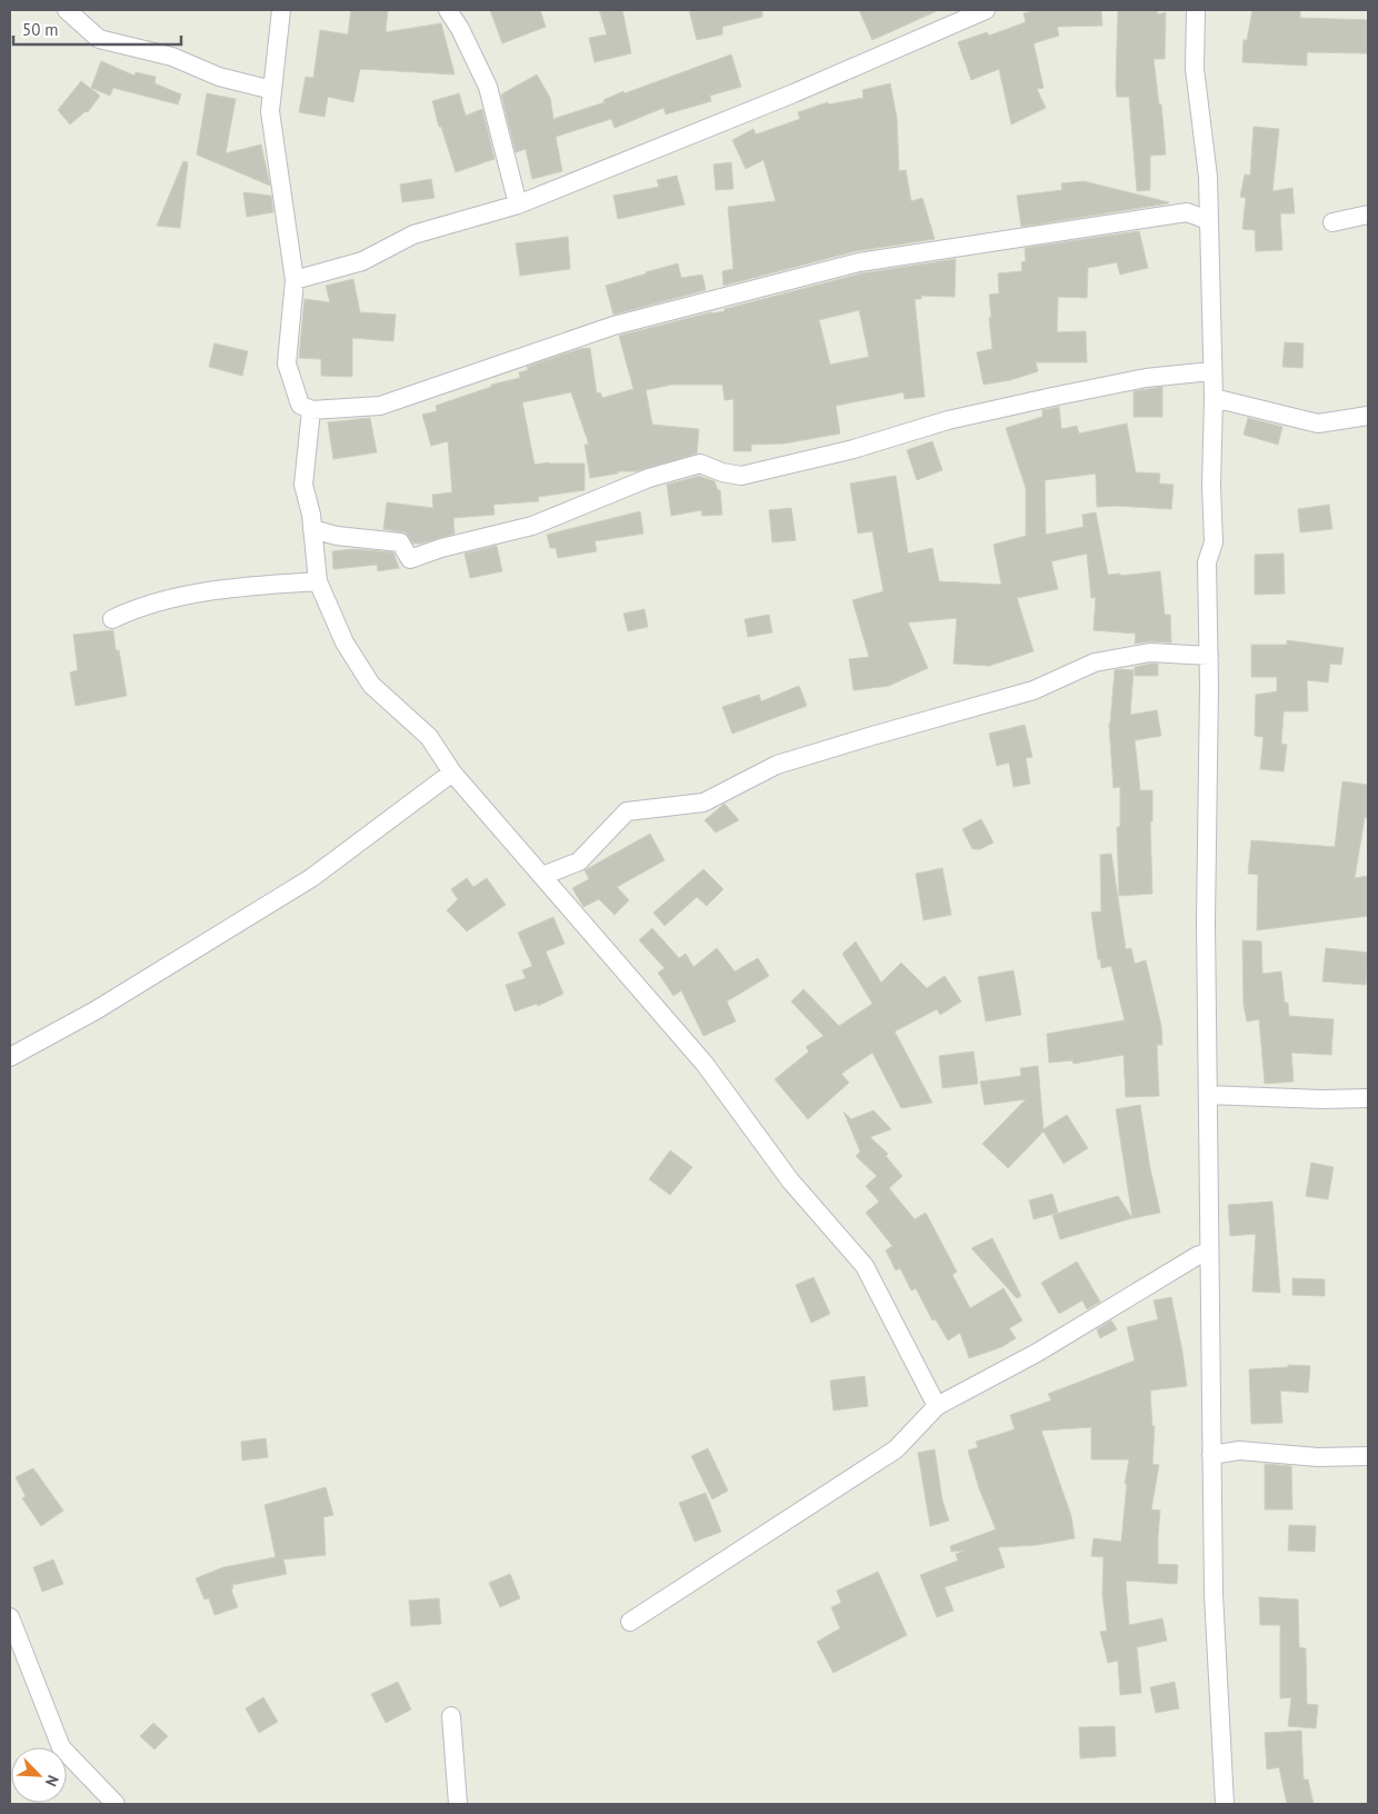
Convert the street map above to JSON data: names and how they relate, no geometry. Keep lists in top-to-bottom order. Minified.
{"scale_bar":"50 m","north":"bottom right"}
